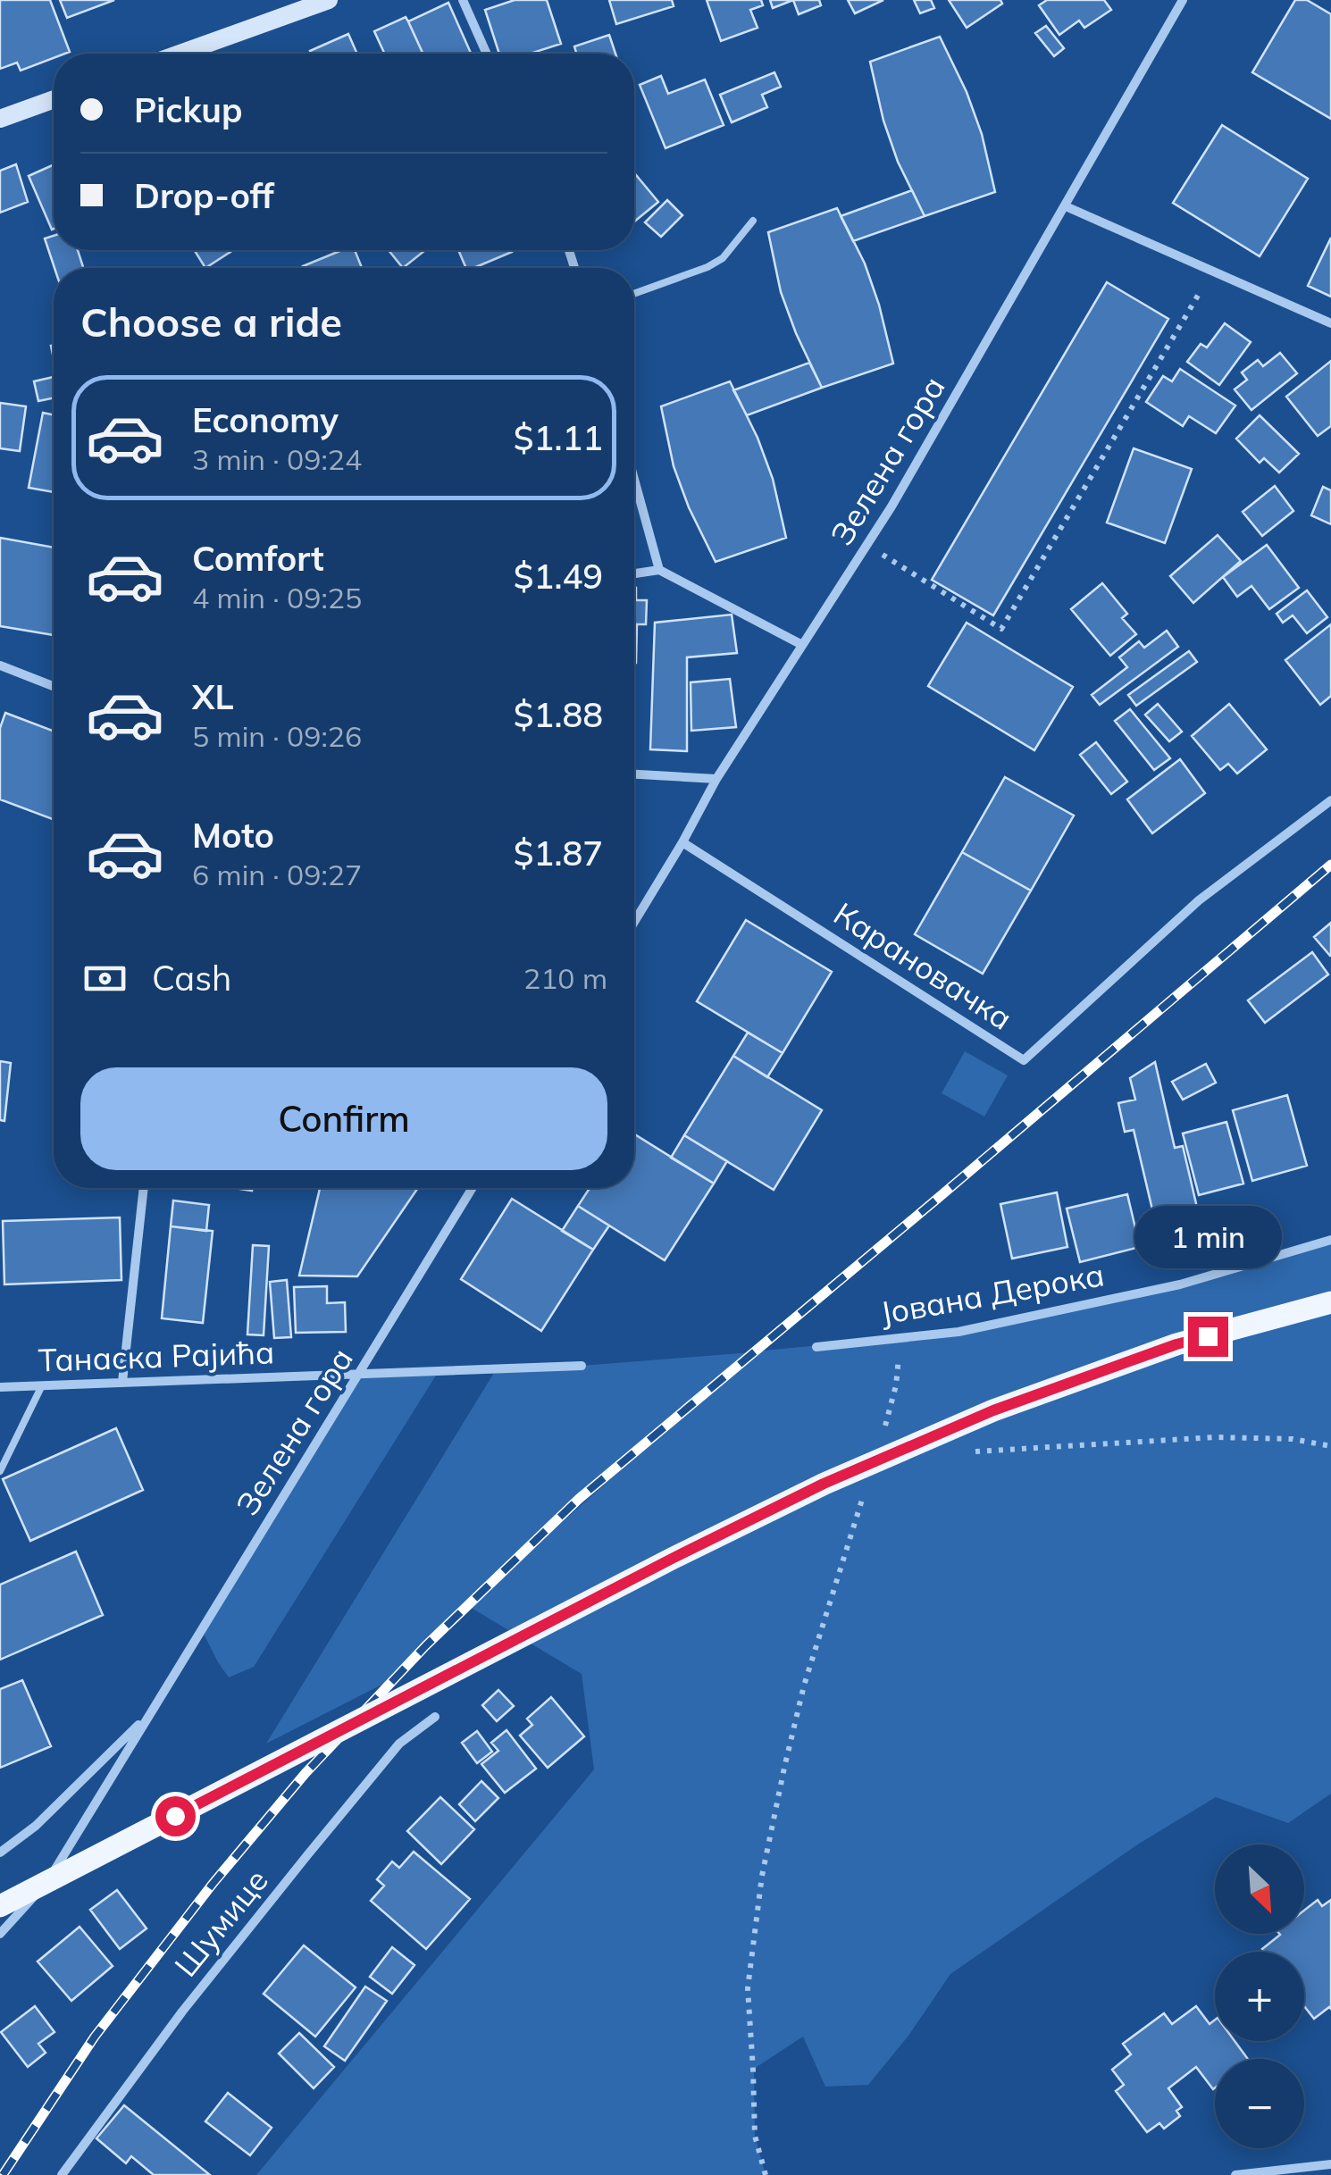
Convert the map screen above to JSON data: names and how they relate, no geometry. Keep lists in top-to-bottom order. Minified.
{"streets":{"street":["Зелена гора","Карановачка","Јована Дерока","Танаска Рајића","Шумице"]},"crossings":[["Зелена гора","Карановачка"],["Зелена гора","Танаска Рајића"]],"north":"bottom right","page":{"banner":["Pickup","Drop-off"],"heading":"Choose a ride","list":[{"name":"Economy","note":"3 min · 09:24","value":"$1.11"},{"name":"Comfort","note":"4 min · 09:25","value":"$1.49"},{"name":"XL","note":"5 min · 09:26","value":"$1.88"},{"name":"Moto","note":"6 min · 09:27","value":"$1.87"}],"pay":["Cash","210 m"],"buttons":"Confirm","bubble":"1 min","map_buttons":["+","−"]}}
